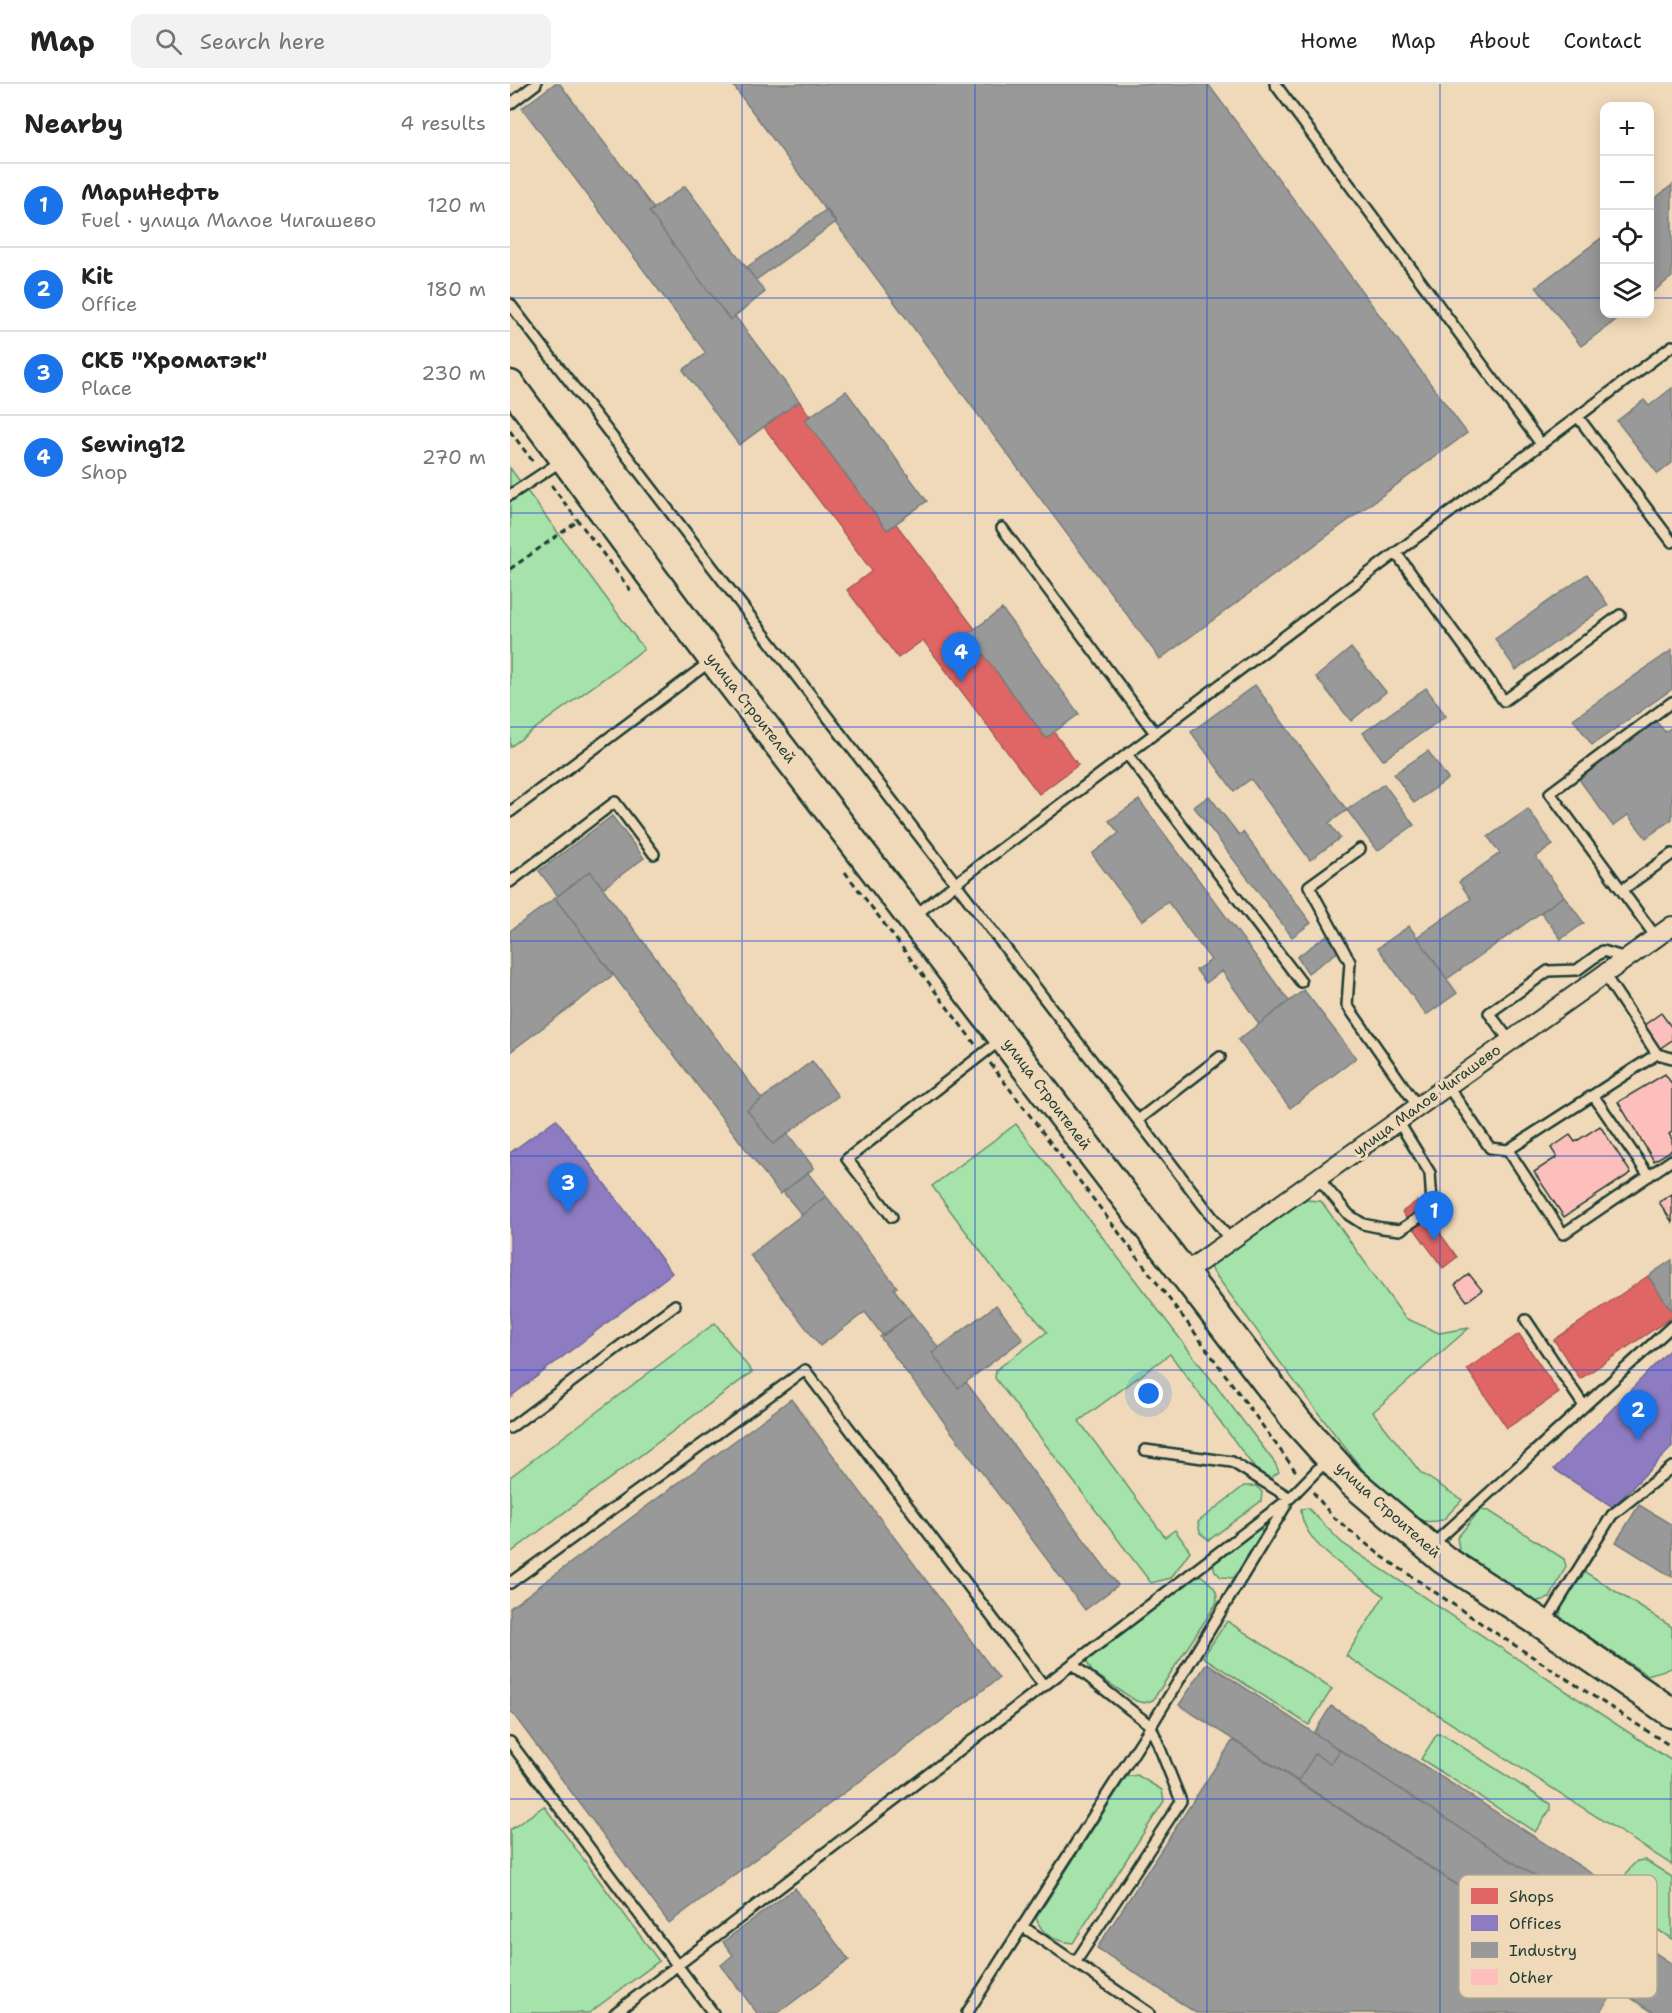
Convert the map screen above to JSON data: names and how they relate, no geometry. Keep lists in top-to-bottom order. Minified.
{"streets":{"main road":["улица Строителей"],"street":["улица Малое Чигашево"]},"crossings":[["улица Строителей","улица Малое Чигашево"]],"legend":["Shops","Offices","Industry","Other"],"page":{"header":"Map","search":"Search here","nav":["Home","Map","About","Contact"],"heading":["Nearby","4 results"],"map_buttons":["+","−"],"list":[{"mark":"1","name":"МариНефть","note":"Fuel · улица Малое Чигашево","value":"120 m"},{"mark":"2","name":"Kit","note":"Office","value":"180 m"},{"mark":"3","name":"СКБ \"Хроматэк\"","note":"Place","value":"230 m"},{"mark":"4","name":"Sewing12","note":"Shop","value":"270 m"}],"pins":["4","3","1","2"]}}
